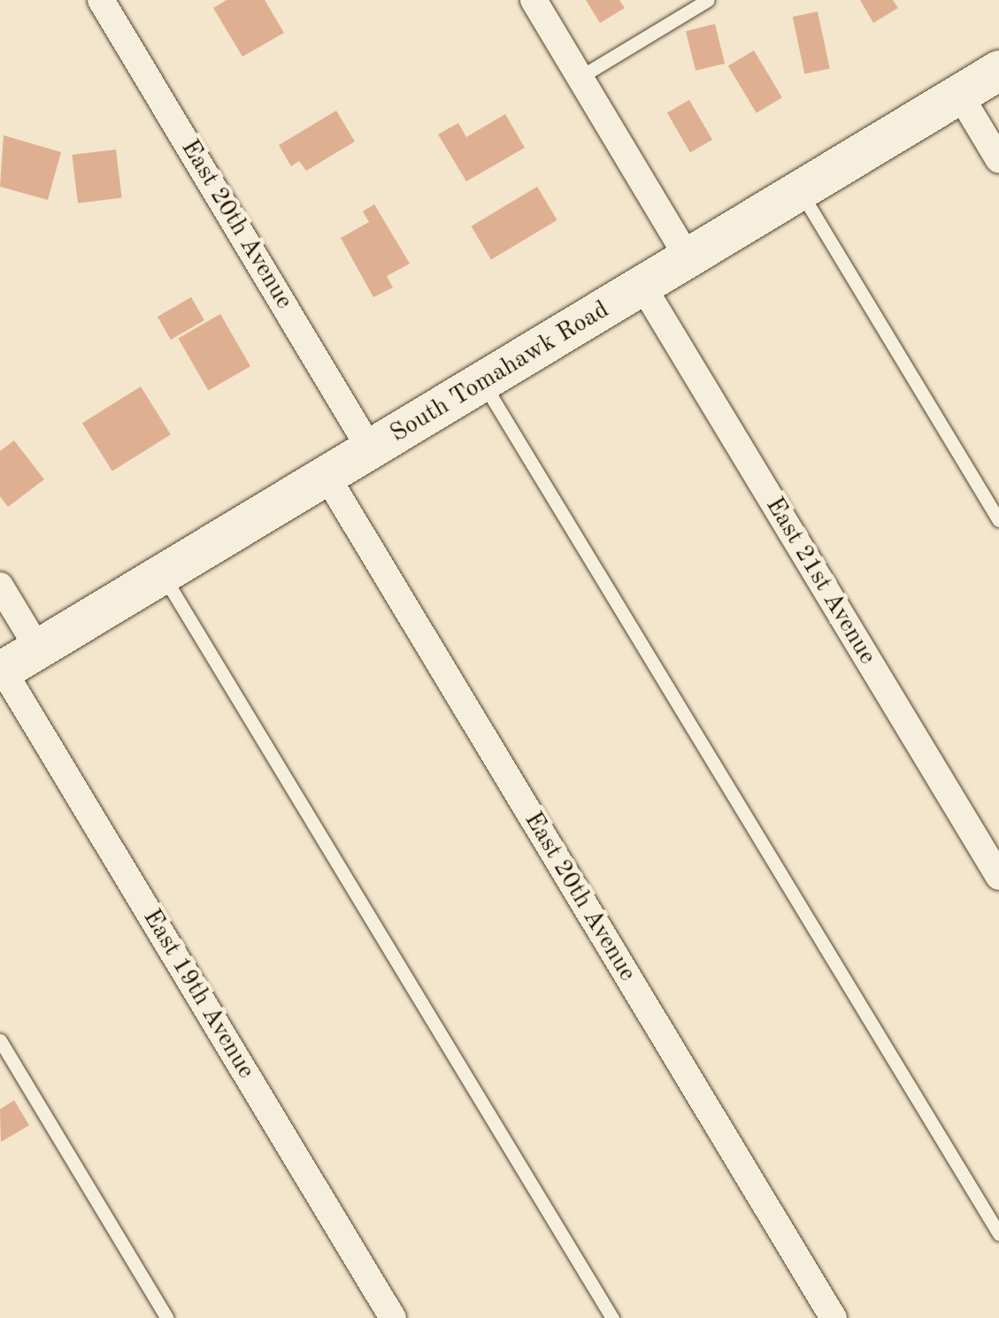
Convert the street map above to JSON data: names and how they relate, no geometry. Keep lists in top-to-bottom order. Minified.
{"streets":{"main road":["South Tomahawk Road"],"street":["East 20th Avenue","East 21st Avenue","East 19th Avenue"]},"crossings":[["East 20th Avenue","South Tomahawk Road"],["South Tomahawk Road","East 21st Avenue"],["South Tomahawk Road","East 19th Avenue"]]}
